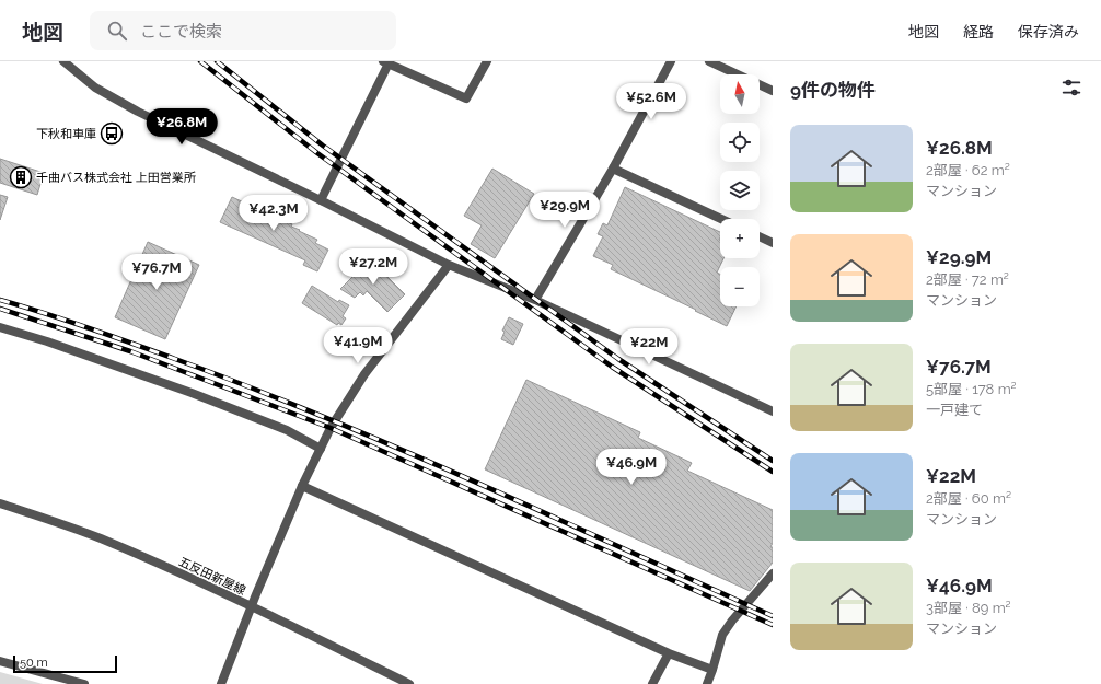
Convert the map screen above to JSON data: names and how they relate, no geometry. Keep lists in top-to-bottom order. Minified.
{"streets":{"street":["五反田新屋線"]},"places":{"bus stop":["下秋和車庫"],"building":["千曲バス株式会社 上田営業所"]},"scale_bar":"50 m","north":"top","page":{"header":"地図","search":"ここで検索","nav":["地図","経路","保存済み"],"heading":"9件の物件","map_buttons":["+","−"],"price":["¥52.6M","¥26.8M","¥29.9M","¥42.3M","¥27.2M","¥76.7M","¥41.9M","¥22M","¥46.9M"],"list":[{"name":"¥26.8M","note":"2部屋 · 62 m² · マンション"},{"name":"¥29.9M","note":"2部屋 · 72 m² · マンション"},{"name":"¥76.7M","note":"5部屋 · 178 m² · 一戸建て"},{"name":"¥22M","note":"2部屋 · 60 m² · マンション"},{"name":"¥46.9M","note":"3部屋 · 89 m² · マンション"}],"scale":"50 m"}}
